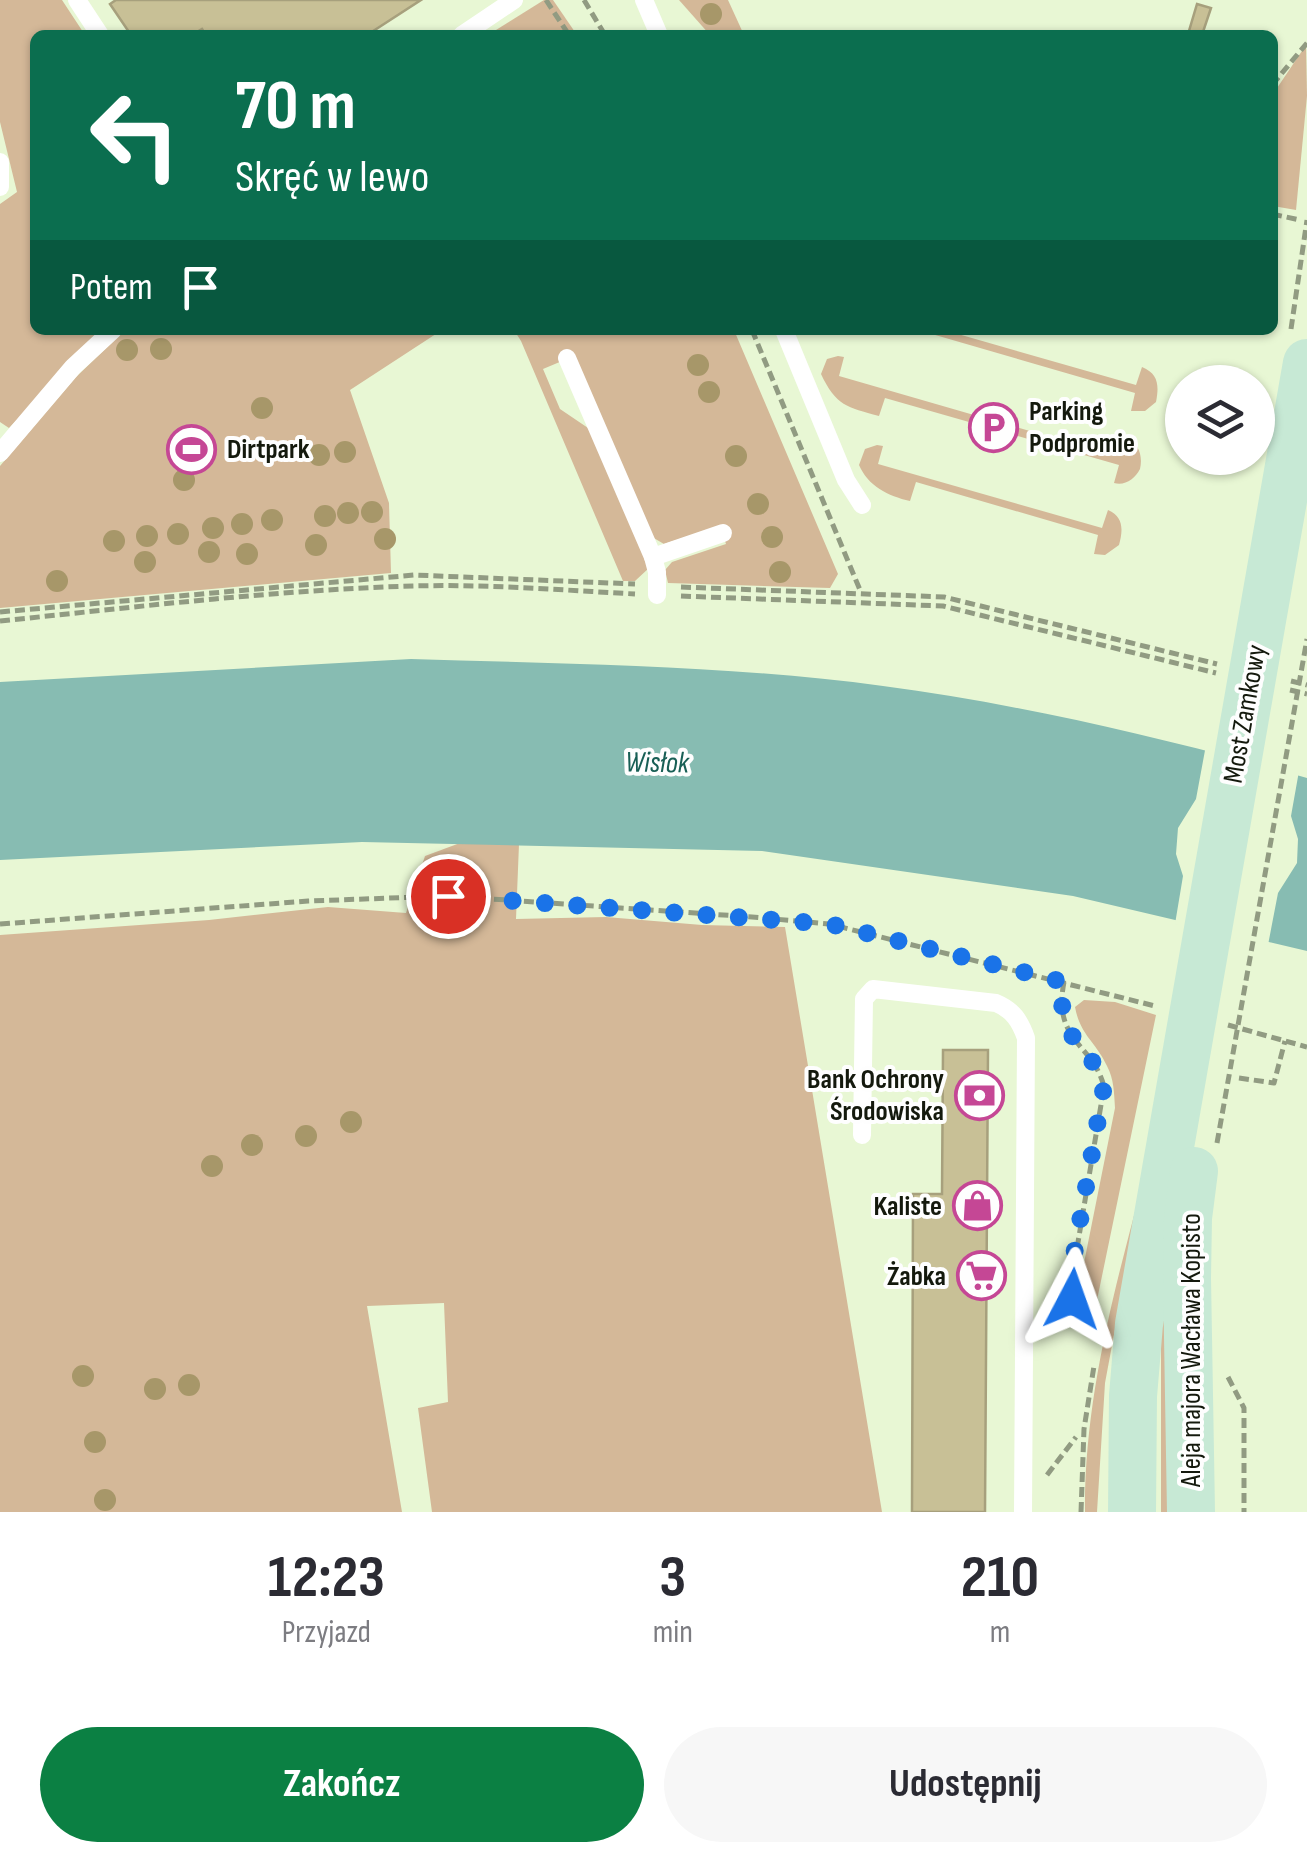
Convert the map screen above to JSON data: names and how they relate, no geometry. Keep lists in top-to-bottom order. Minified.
{"streets":{"main road":["Most Zamkowy","Aleja majora Wacława Kopisto"]},"crossings":[["Most Zamkowy","Aleja majora Wacława Kopisto"]],"water":["Wisłok"],"places":{"parking":["Parking Podpromie"],"sports":["Dirtpark"],"bank":["Bank Ochrony Środowiska"],"shop":["Kaliste"],"supermarket":["Żabka"]},"page":{"turn":["70 m","Skręć w lewo"],"then":"Potem","eta":["12:23","Przyjazd","3","min","210","m"],"buttons":["Zakończ","Udostępnij"]}}
